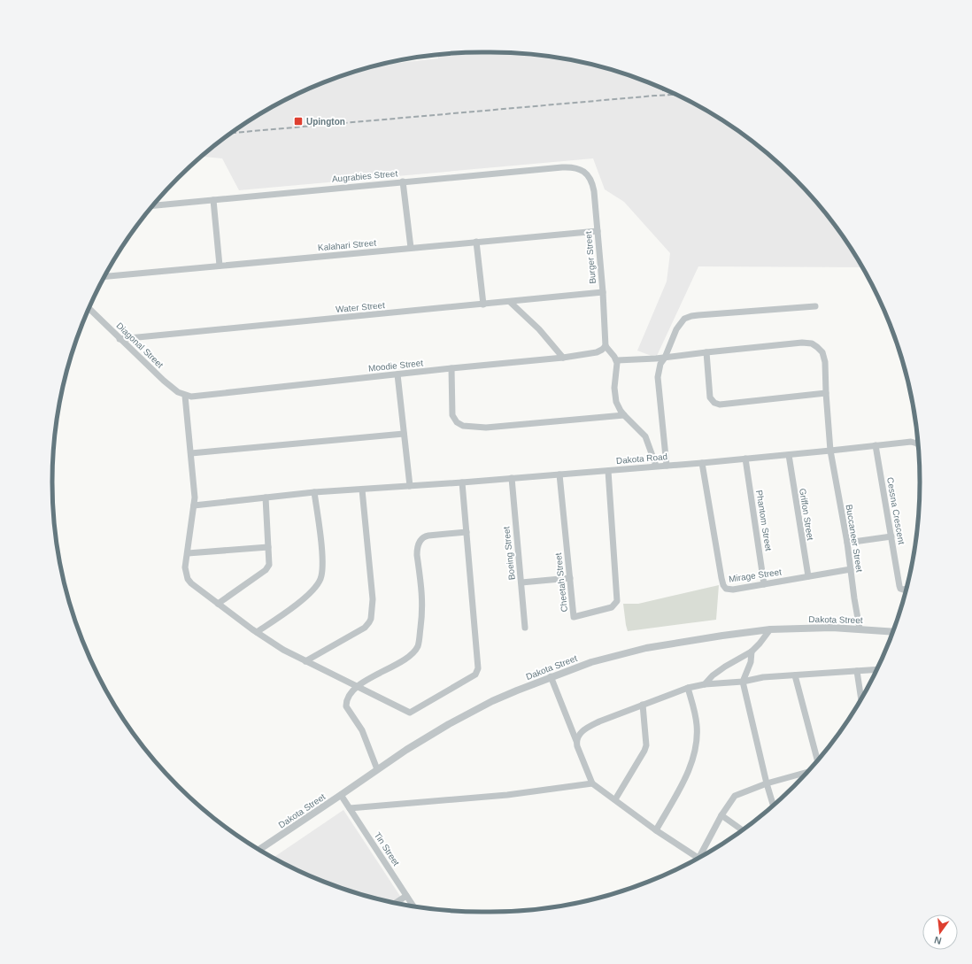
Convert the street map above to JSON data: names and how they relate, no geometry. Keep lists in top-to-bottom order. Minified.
{"streets":{"street":["Augrabies Street","Kalahari Street","Burger Street","Water Street","Diagonal Street","Moodie Street","Dakota Road","Cessna Crescent","Griffon Street","Phantom Street","Buccaneer Street","Boeing Street","Mirage Street","Cheetah Street","Dakota Street","Tin Street"]},"crossings":[["Augrabies Street","Burger Street"],["Kalahari Street","Burger Street"],["Burger Street","Water Street"],["Burger Street","Moodie Street"],["Water Street","Diagonal Street"],["Diagonal Street","Moodie Street"],["Dakota Road","Cessna Crescent"],["Dakota Road","Griffon Street"],["Dakota Road","Phantom Street"],["Dakota Road","Buccaneer Street"],["Dakota Road","Boeing Street"],["Dakota Road","Mirage Street"],["Dakota Road","Cheetah Street"],["Griffon Street","Mirage Street"],["Phantom Street","Mirage Street"],["Buccaneer Street","Mirage Street"],["Buccaneer Street","Dakota Street"],["Dakota Street","Tin Street"]],"places":{"transit":["Upington"]},"north":"bottom"}
